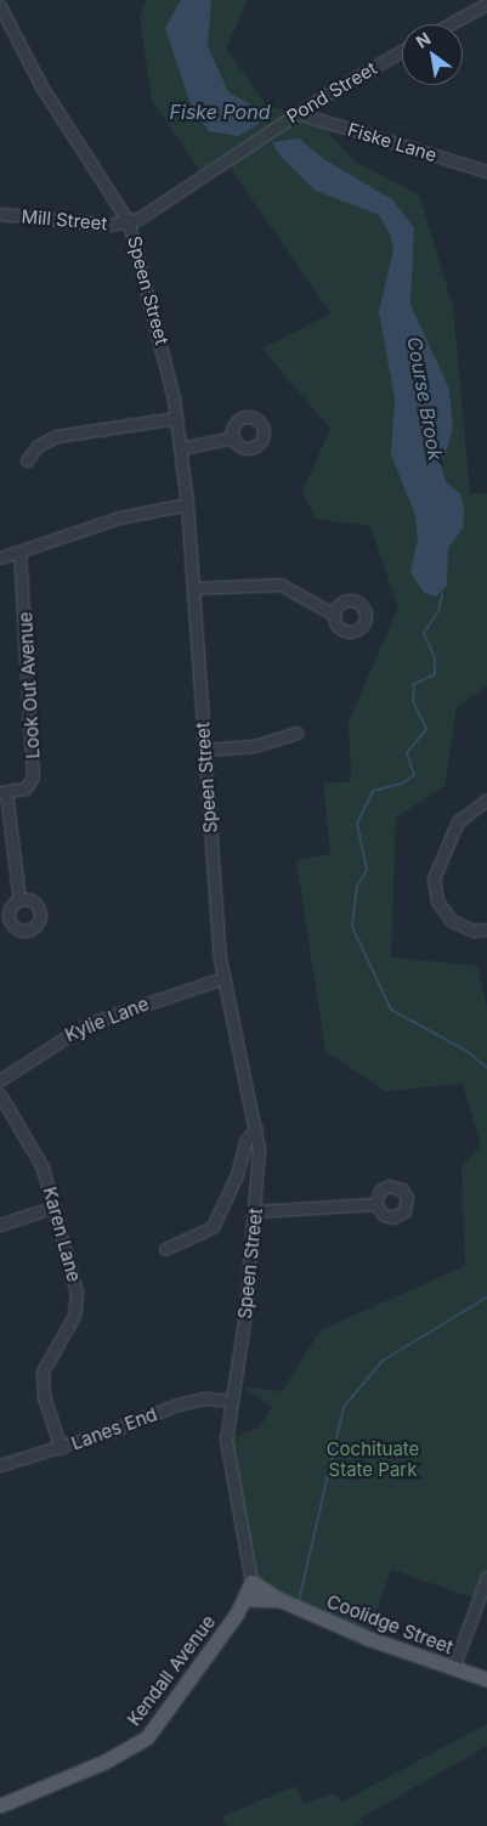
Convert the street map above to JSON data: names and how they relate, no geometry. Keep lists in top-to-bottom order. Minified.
{"streets":{"main road":["Coolidge Street","Kendall Avenue"],"street":["Pond Street","Fiske Lane","Mill Street","Speen Street","Look Out Avenue","Kylie Lane","Karen Lane","Lanes End"]},"crossings":[["Pond Street","Fiske Lane"],["Pond Street","Mill Street"],["Pond Street","Speen Street"],["Mill Street","Speen Street"],["Speen Street","Kylie Lane"],["Speen Street","Lanes End"],["Speen Street","Coolidge Street"],["Speen Street","Kendall Avenue"],["Karen Lane","Lanes End"],["Coolidge Street","Kendall Avenue"]],"water":["Fiske Pond","Course Brook"],"parks":["Cochituate State Park"],"north":"top left"}
